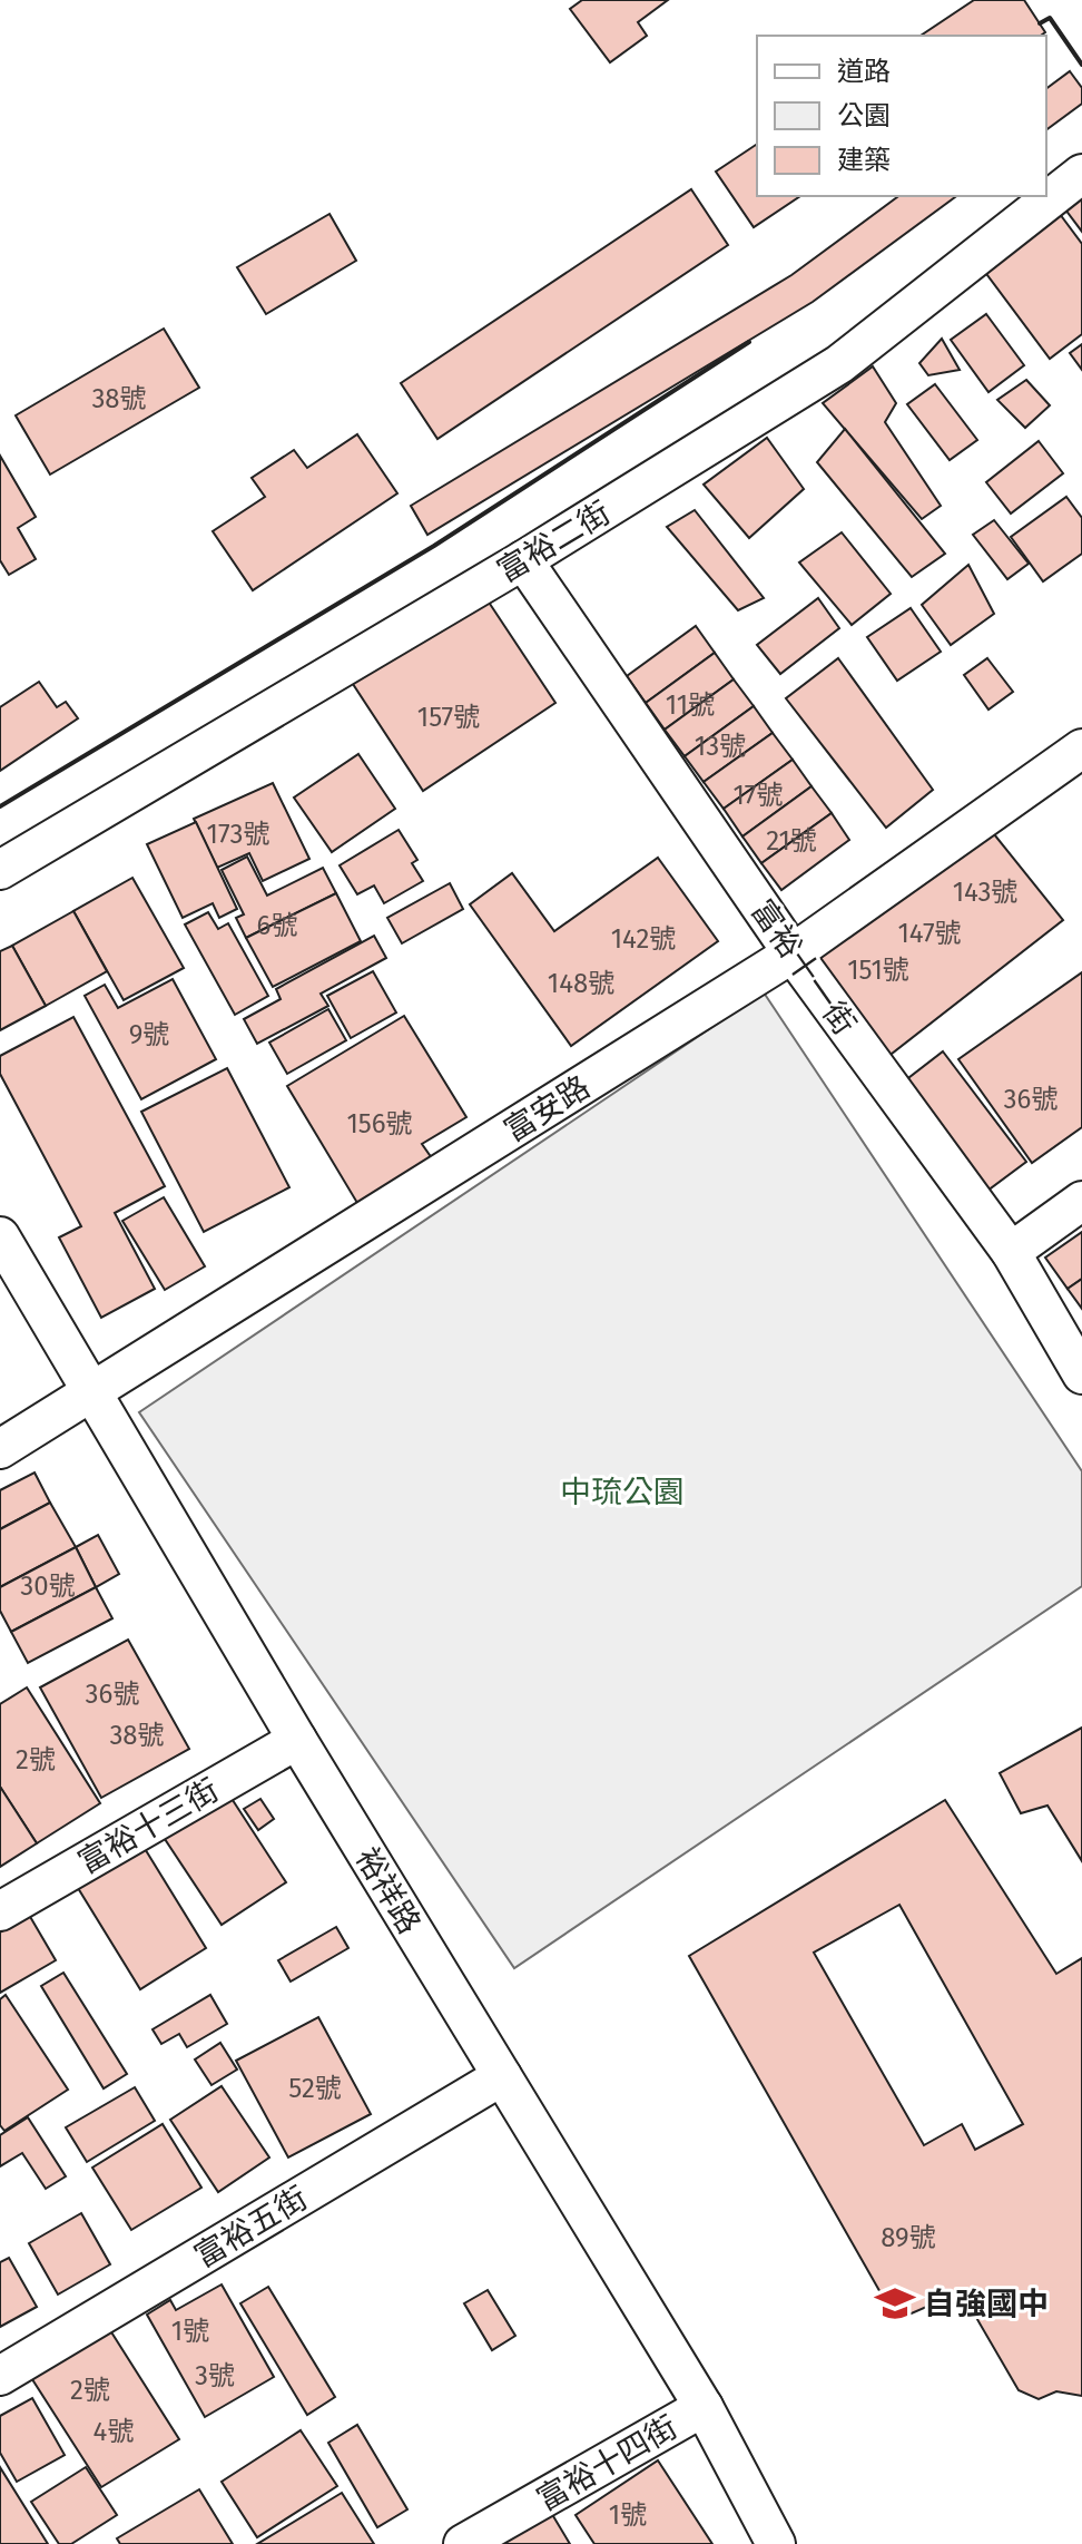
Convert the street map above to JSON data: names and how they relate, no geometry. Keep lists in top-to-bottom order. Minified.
{"streets":{"street":["富裕二街","富裕十一街","富安路","富裕十三街","裕祥路","富裕五街","富裕十四街"]},"crossings":[["富裕二街","富裕十一街"],["富裕十一街","富安路"],["富安路","裕祥路"],["富裕十三街","裕祥路"],["裕祥路","富裕五街"],["裕祥路","富裕十四街"]],"parks":["中琉公園"],"places":{"school or university":["自強國中"]},"house_numbers":["38號","11號","157號","13號","17號","173號","21號","143號","6號","147號","142號","151號","148號","9號","36號","156號","30號","36號","38號","2號","52號","89號","1號","3號","2號","4號","1號"],"legend":["道路","公園","建築"]}
